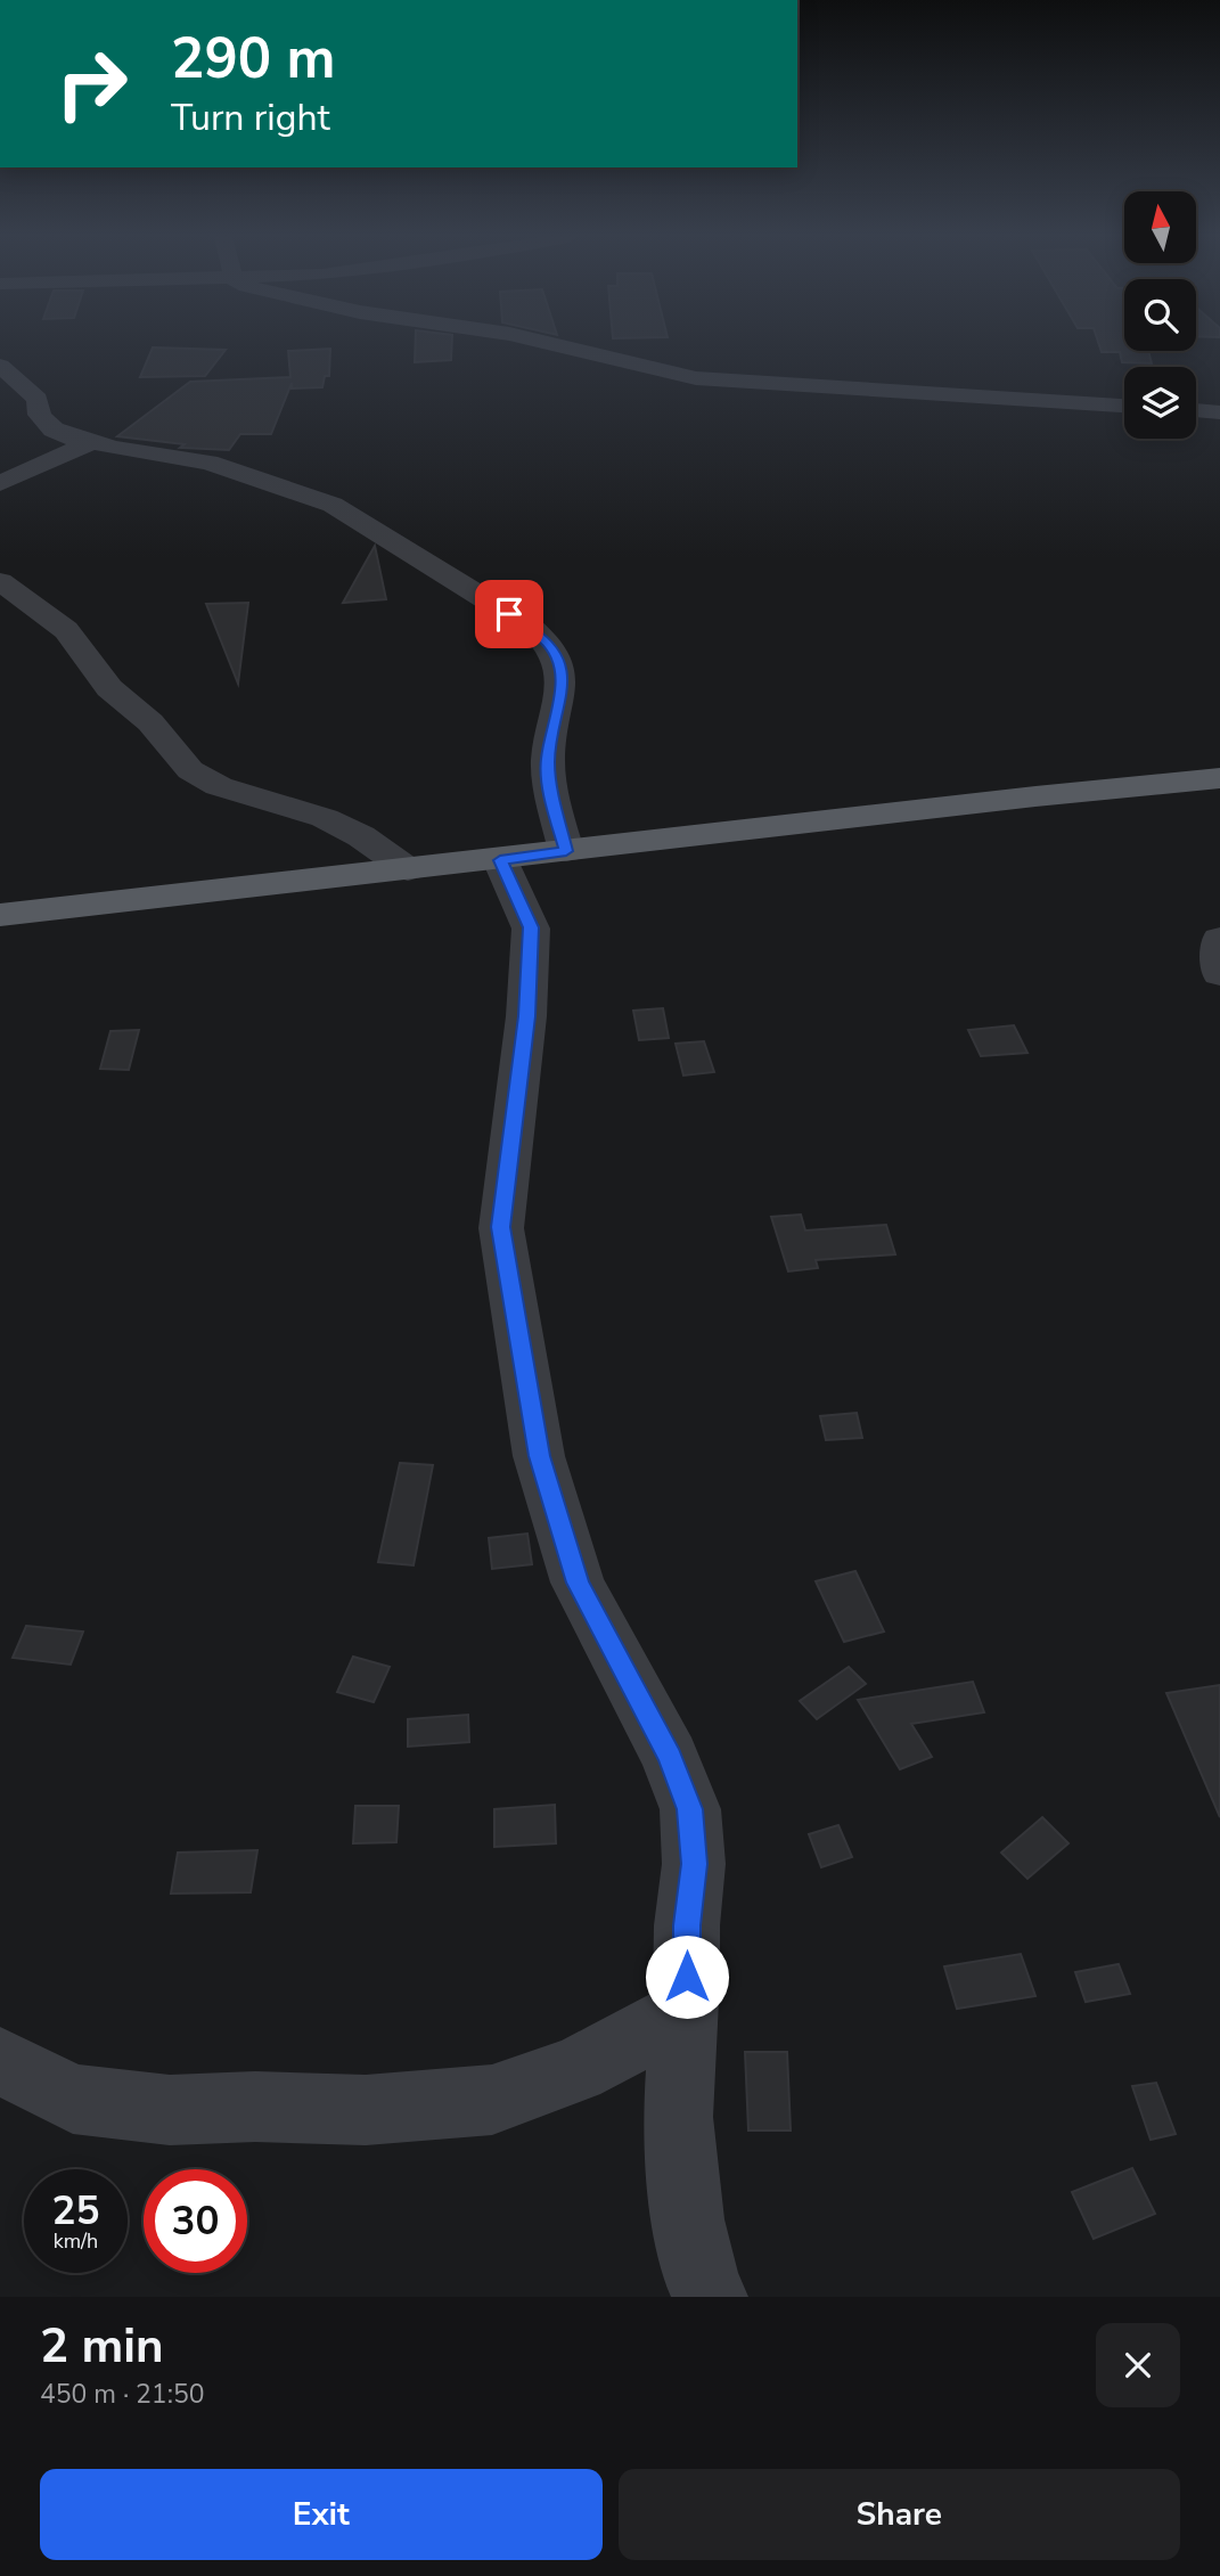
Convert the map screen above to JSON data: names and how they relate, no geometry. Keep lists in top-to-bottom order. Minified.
{"north":"top","page":{"turn":["290 m","Turn right"],"speed":"25 km/h","limit":"30","heading":["2 min","450 m · 21:50"],"buttons":["Exit","Share"]}}
